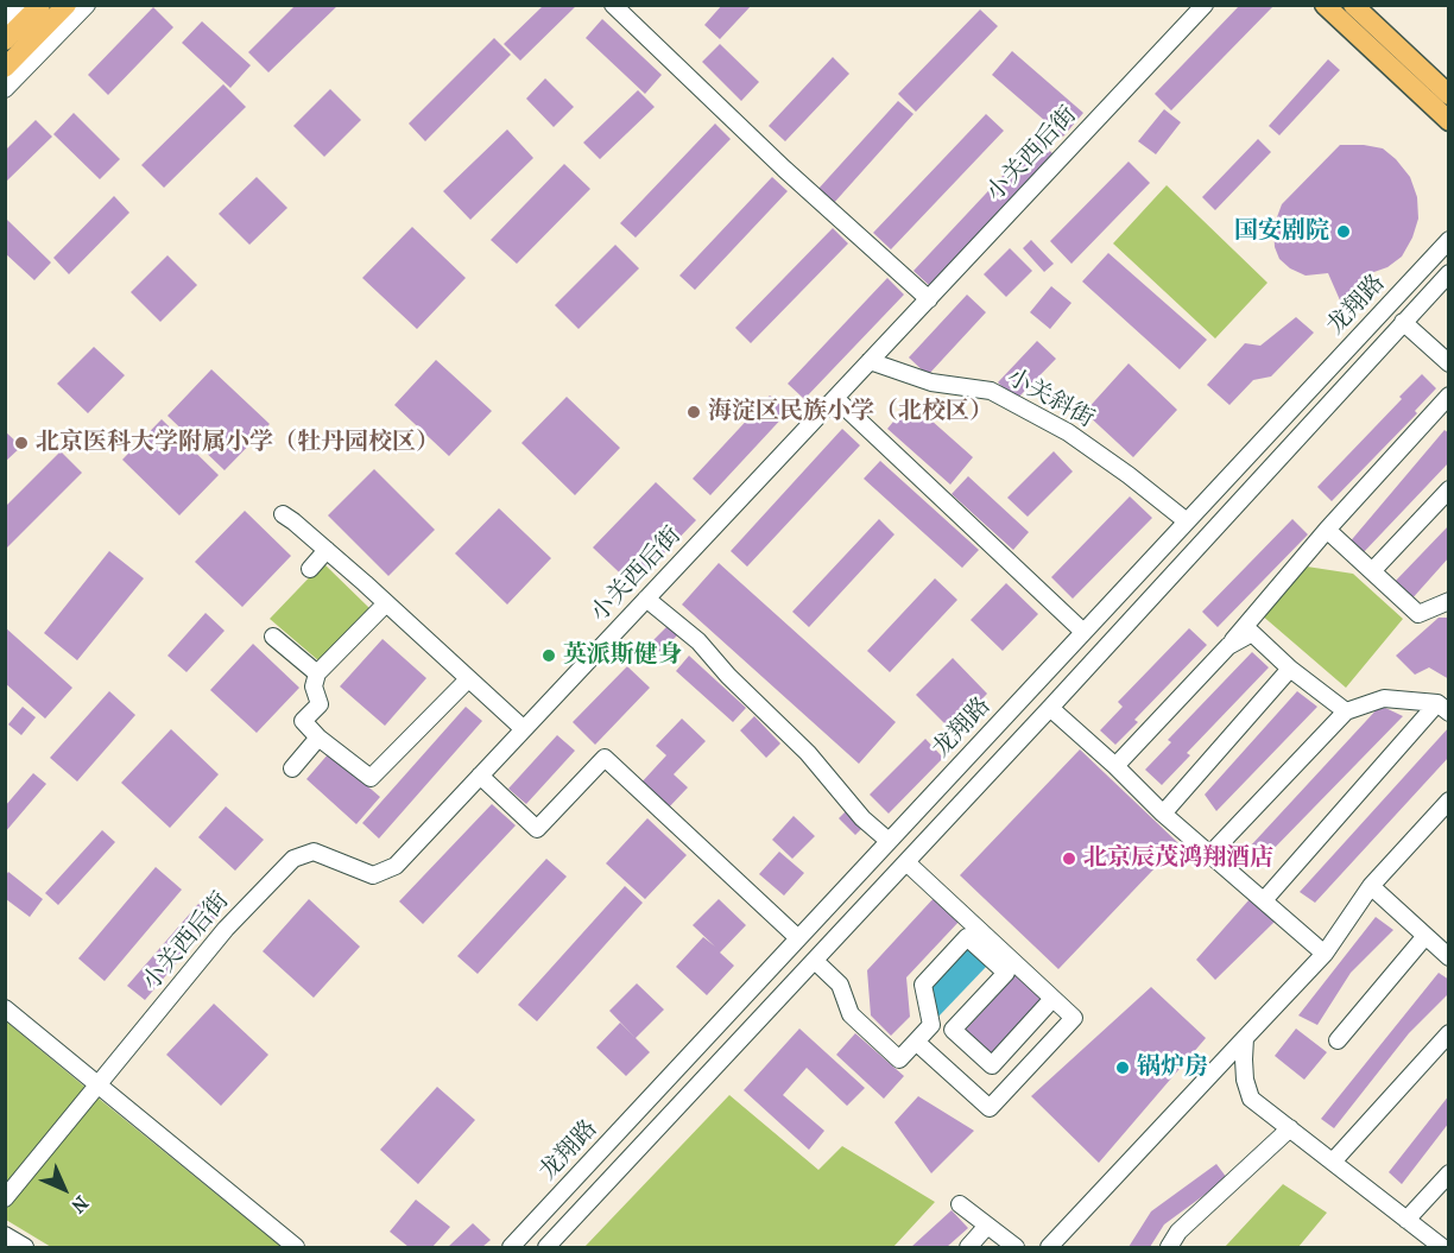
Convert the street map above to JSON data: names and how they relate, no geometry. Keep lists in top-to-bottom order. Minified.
{"streets":{"street":["小关西后街","龙翔路","小关斜街"]},"crossings":[["小关西后街","小关斜街"],["龙翔路","小关斜街"]],"places":["国安剧院","海淀区民族小学（北校区）","北京医科大学附属小学（牡丹园校区）","英派斯健身","北京辰茂鸿翔酒店","锅炉房"],"north":"bottom right"}
